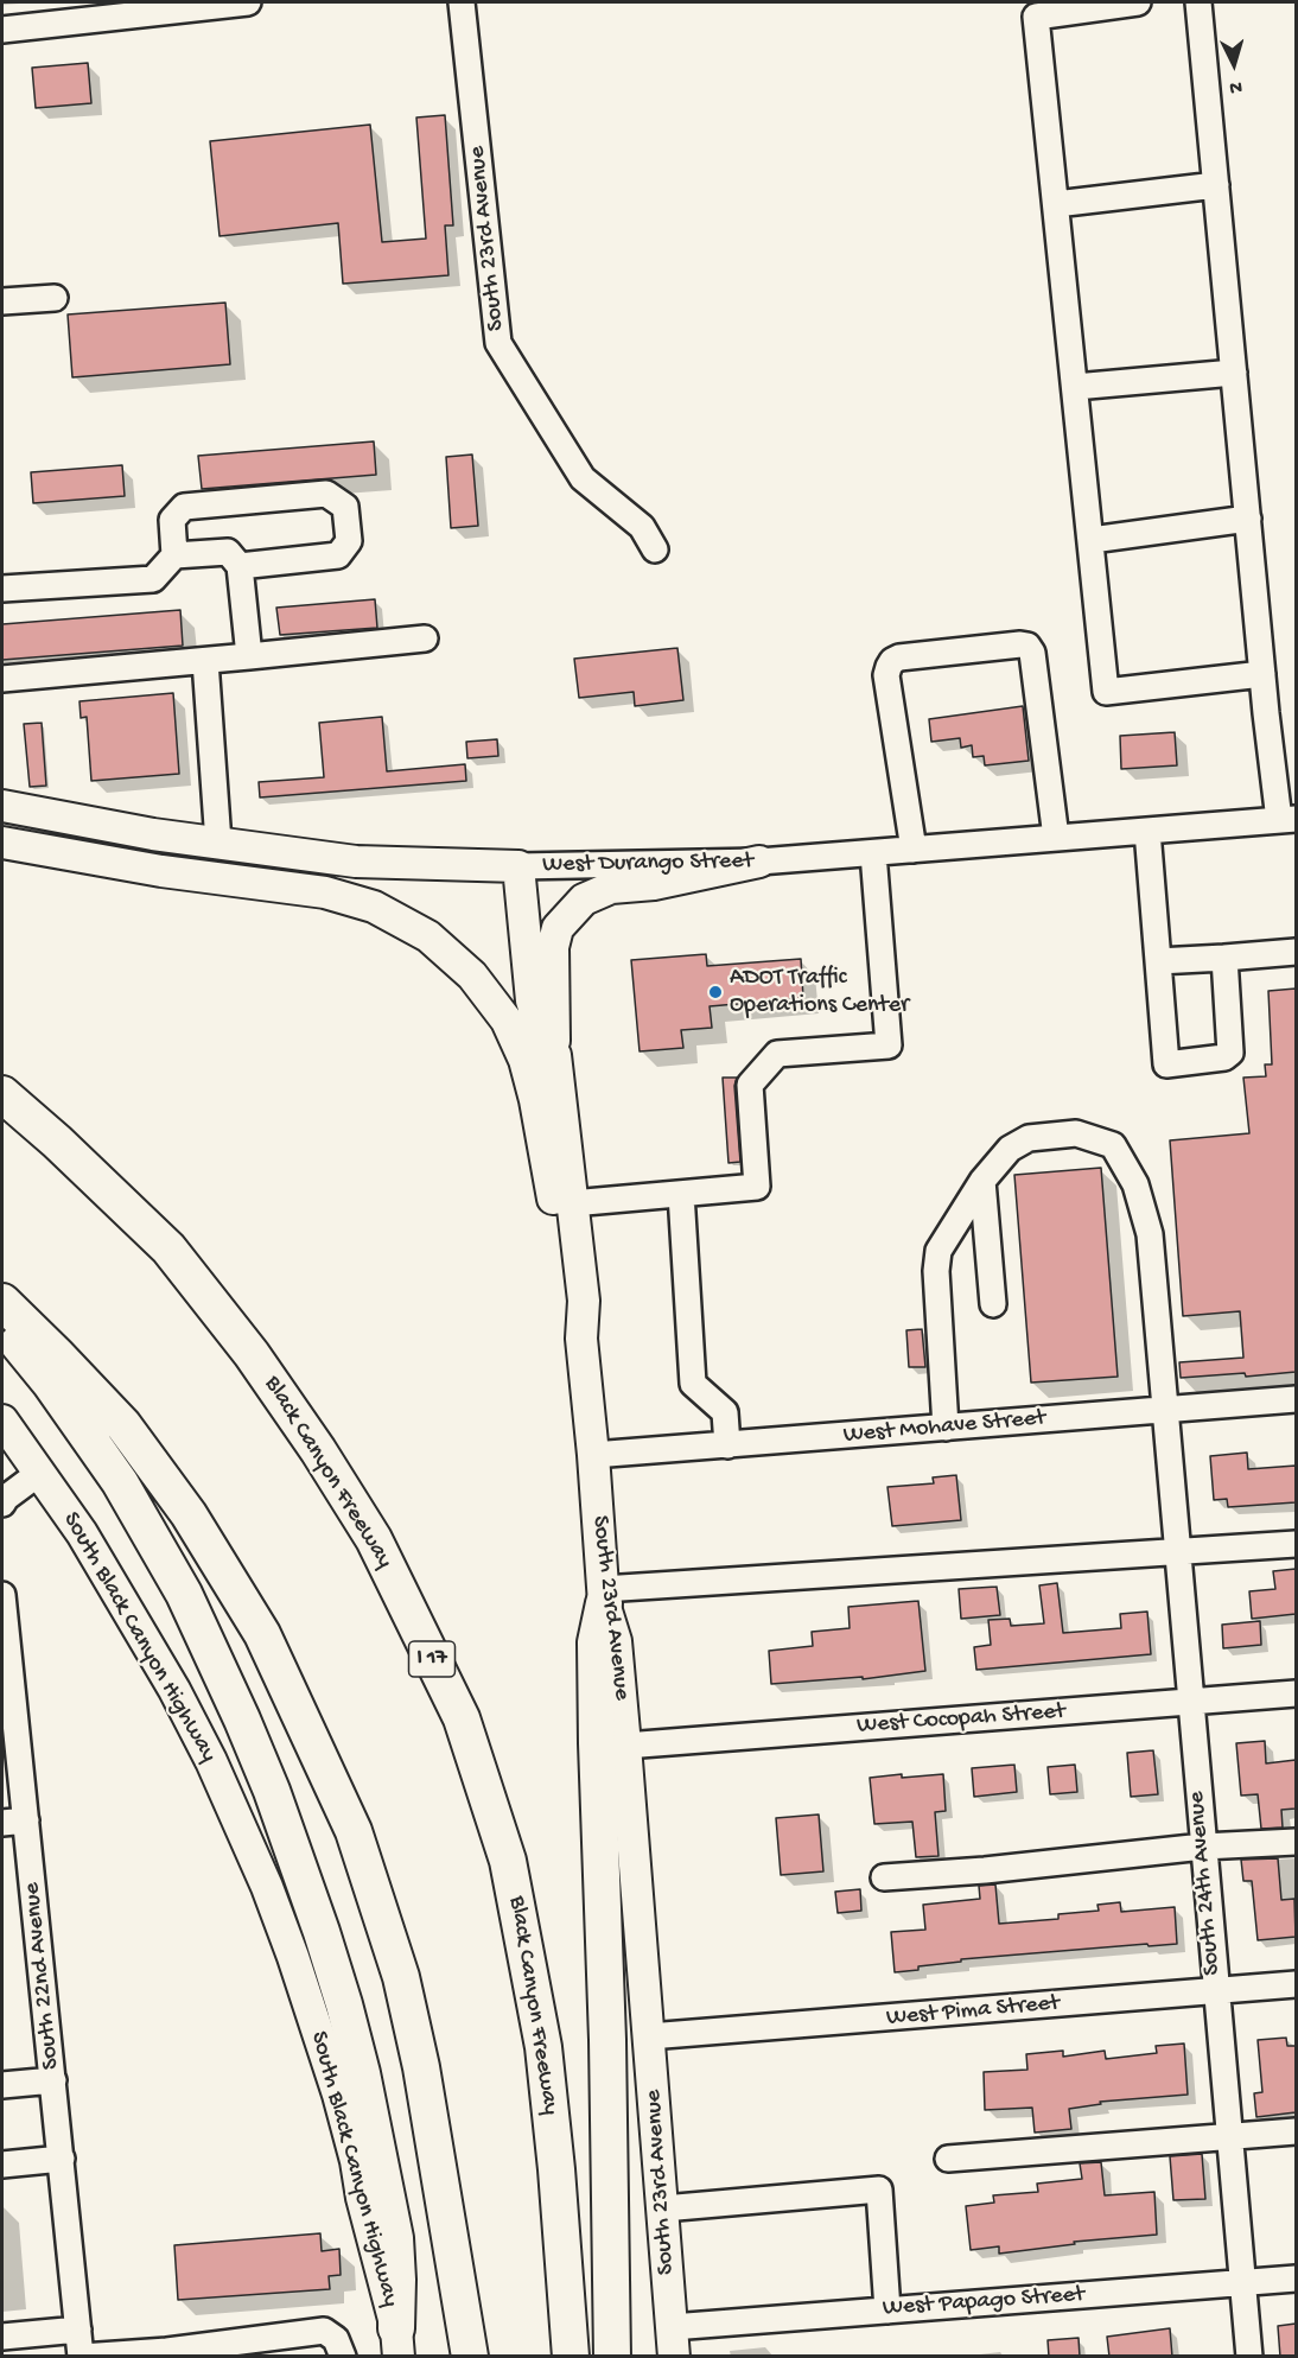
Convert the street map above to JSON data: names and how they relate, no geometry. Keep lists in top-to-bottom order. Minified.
{"streets":{"highway":["Black Canyon Freeway","I 17"],"main road":["South 23rd Avenue","West Durango Street","South Black Canyon Highway"],"street":["West Mohave Street","West Cocopah Street","South 24th Avenue","South 22nd Avenue","West Pima Street","West Papago Street"]},"crossings":[["South 23rd Avenue","West Durango Street"],["South 23rd Avenue","West Mohave Street"],["South 23rd Avenue","West Cocopah Street"],["South 23rd Avenue","West Pima Street"],["South 23rd Avenue","West Papago Street"],["West Mohave Street","South 24th Avenue"],["West Cocopah Street","South 24th Avenue"],["South 24th Avenue","West Pima Street"],["South 24th Avenue","West Papago Street"]],"places":["ADOT Traffic Operations Center"],"north":"bottom"}
